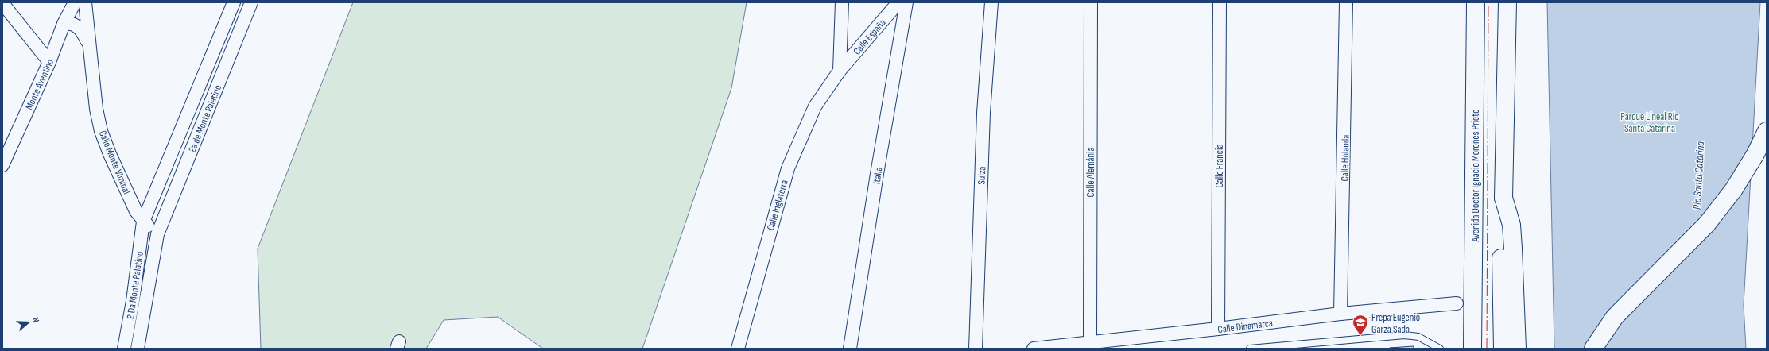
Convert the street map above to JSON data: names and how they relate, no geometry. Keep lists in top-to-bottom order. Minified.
{"streets":{"main road":["Avenida Doctor Ignacio Morones Prieto"],"street":["Calle España","Monte Aventino","2a de Monte Palatino","Calle Holanda","Calle Monte Viminal","Calle Francia","Calle Alemánia","Italia","Suiza","Calle Inglaterra","2 Da Monte Palatino","Calle Dinamarca"]},"crossings":[["Calle España","Calle Inglaterra"],["Monte Aventino","Calle Monte Viminal"],["2a de Monte Palatino","Calle Monte Viminal"],["2a de Monte Palatino","2 Da Monte Palatino"],["Calle Holanda","Calle Dinamarca"],["Calle Monte Viminal","2 Da Monte Palatino"],["Calle Francia","Calle Dinamarca"],["Calle Alemánia","Calle Dinamarca"]],"water":["Río Santa Catarina"],"parks":["Parque Lineal Río Santa Catarina"],"places":{"school or university":["Prepa Eugenio Garza Sada"]},"north":"right"}
